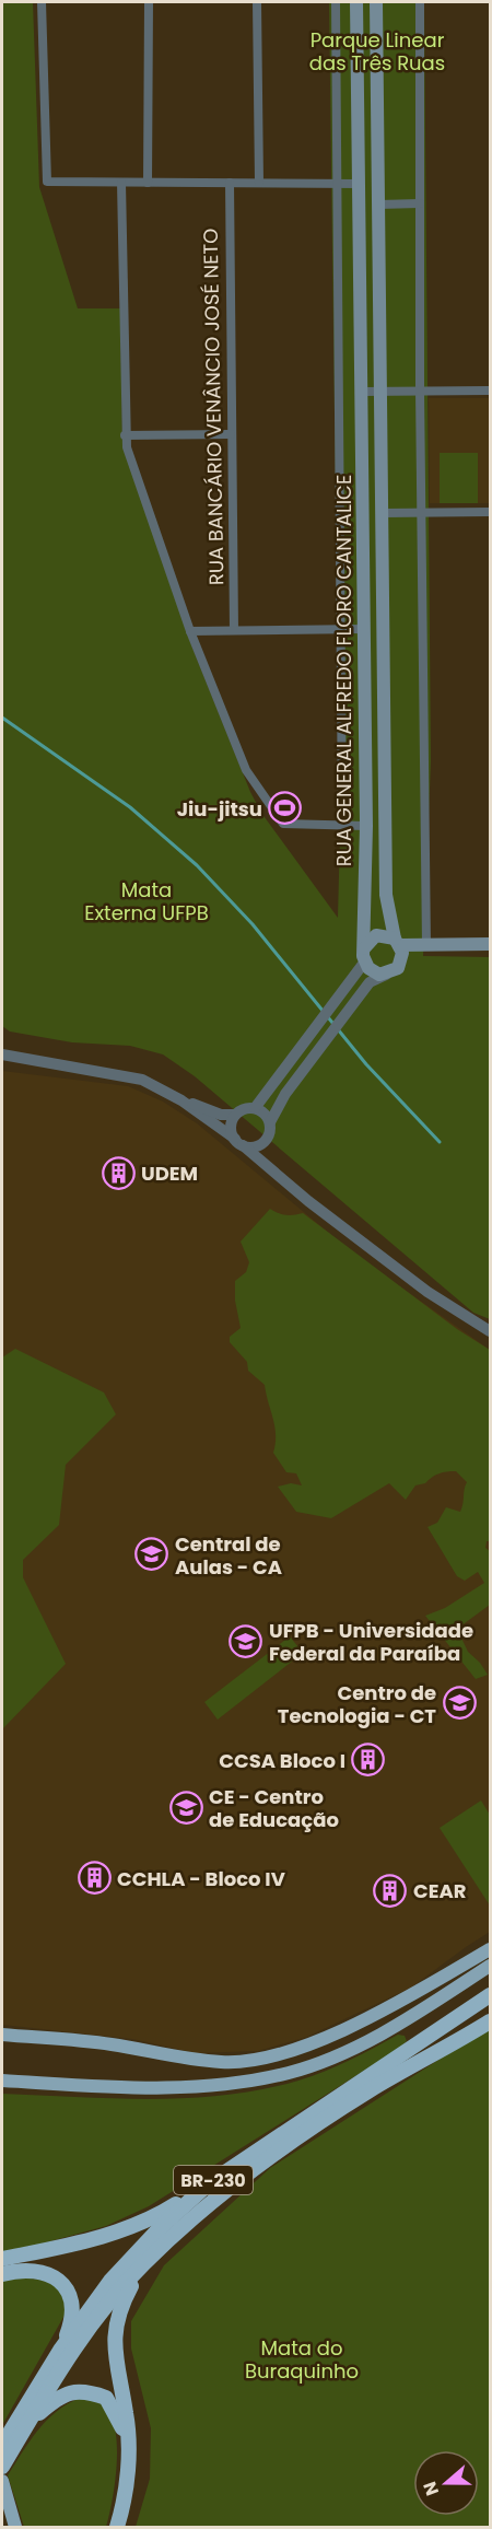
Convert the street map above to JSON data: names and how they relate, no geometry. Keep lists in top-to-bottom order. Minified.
{"streets":{"highway":["BR-230"],"main road":["RUA GENERAL ALFREDO FLORO CANTALICE"],"street":["RUA BANCÁRIO VENÂNCIO JOSÉ NETO"]},"parks":["Parque Linear das Três Ruas","Mata Externa UFPB","Mata do Buraquinho"],"places":{"sports":["Jiu-jitsu"],"building":["UDEM","CCSA Bloco I","CCHLA - Bloco IV","CEAR"],"school or university":["Central de Aulas - CA","UFPB - Universidade Federal da Paraíba","Centro de Tecnologia - CT","CE - Centro de Educação"]},"north":"left"}
